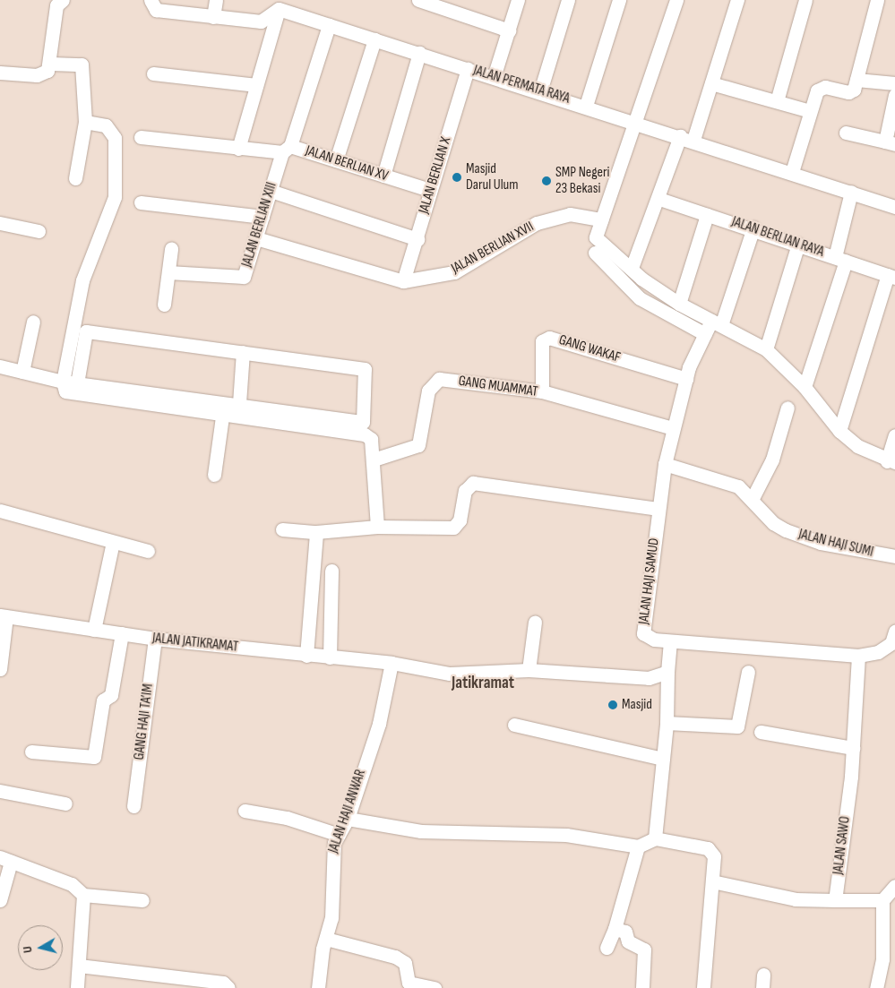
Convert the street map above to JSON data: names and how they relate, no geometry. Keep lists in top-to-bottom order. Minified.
{"streets":{"street":["JALAN PERMATA RAYA","JALAN BERLIAN XV","JALAN BERLIAN X","JALAN BERLIAN XIII","JALAN BERLIAN RAYA","JALAN BERLIAN XVII","GANG WAKAF","GANG MUAMMAT","JALAN HAJI SUMI","JALAN HAJI SAMUD","JALAN JATIKRAMAT","GANG HAJI TA’IM","JALAN HAJI ANWAR","JALAN SAWO"]},"crossings":[["JALAN PERMATA RAYA","JALAN BERLIAN X"],["JALAN PERMATA RAYA","JALAN BERLIAN XIII"],["JALAN BERLIAN XV","JALAN BERLIAN X"],["JALAN BERLIAN XV","JALAN BERLIAN XIII"],["JALAN BERLIAN X","JALAN BERLIAN XVII"],["JALAN BERLIAN XIII","JALAN BERLIAN XVII"],["JALAN BERLIAN RAYA","JALAN HAJI SAMUD"],["GANG WAKAF","GANG MUAMMAT"],["GANG WAKAF","JALAN HAJI SAMUD"],["GANG MUAMMAT","JALAN HAJI SAMUD"],["JALAN HAJI SUMI","JALAN HAJI SAMUD"],["JALAN HAJI SAMUD","JALAN SAWO"],["JALAN JATIKRAMAT","GANG HAJI TA’IM"],["JALAN JATIKRAMAT","JALAN HAJI ANWAR"]],"districts":["Jatikramat"],"places":["Masjid Darul Ulum","SMP Negeri 23 Bekasi","Masjid"],"north":"left"}
